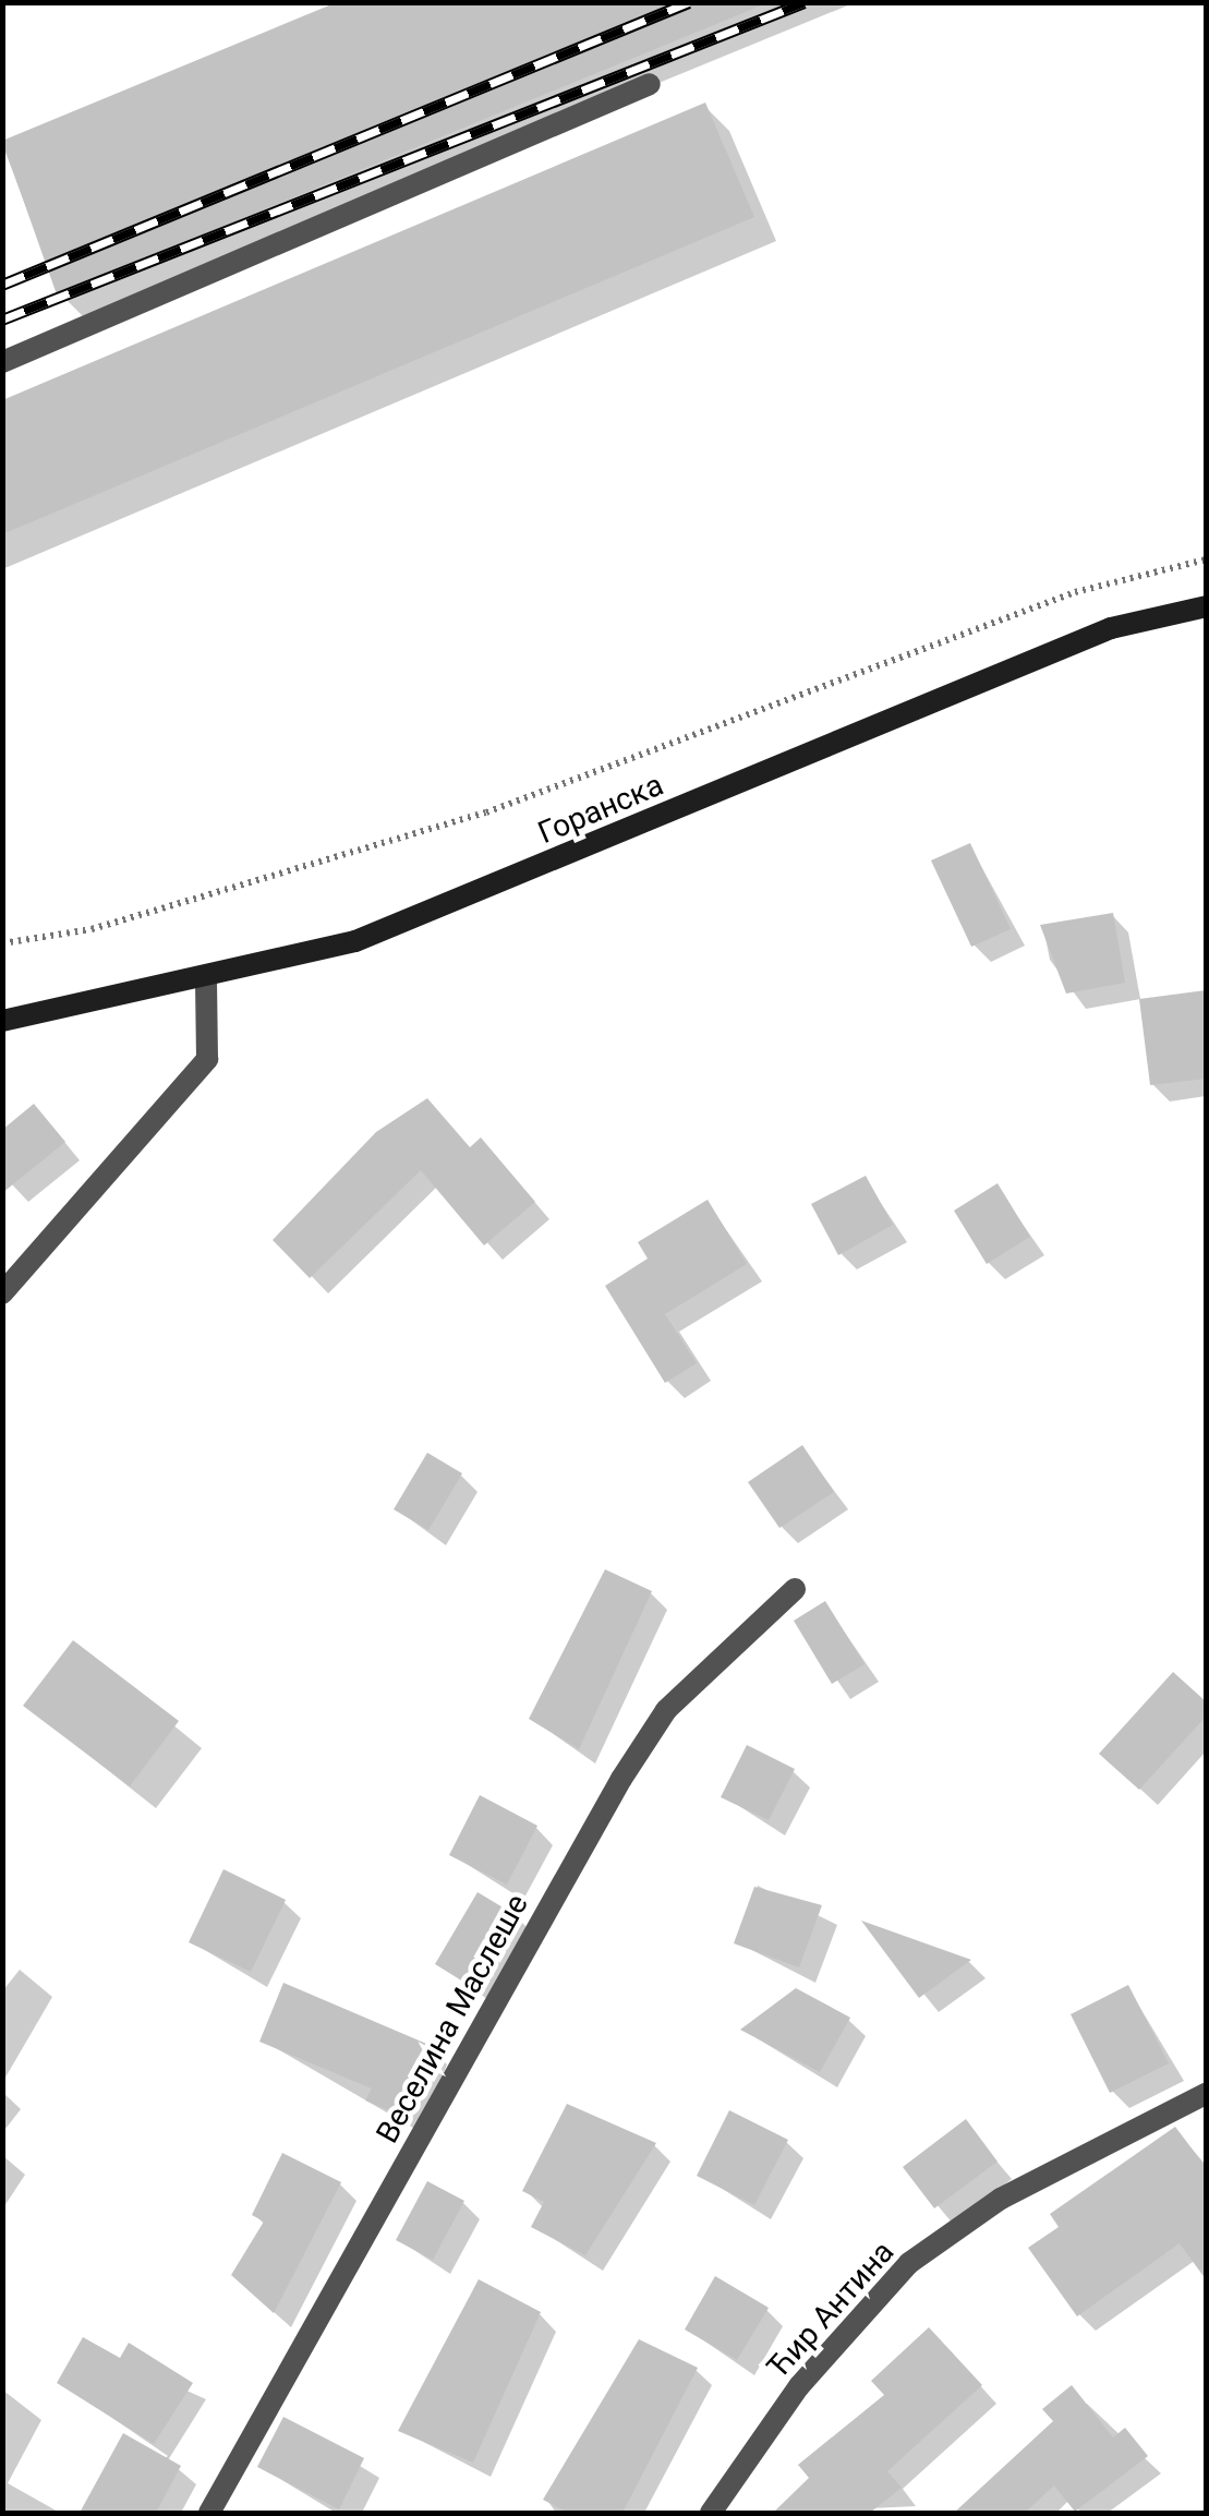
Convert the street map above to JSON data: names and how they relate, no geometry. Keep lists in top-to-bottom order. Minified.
{"streets":{"main road":["Горанска"],"street":["Веселина Маслеше","Ћир Антина"]}}
